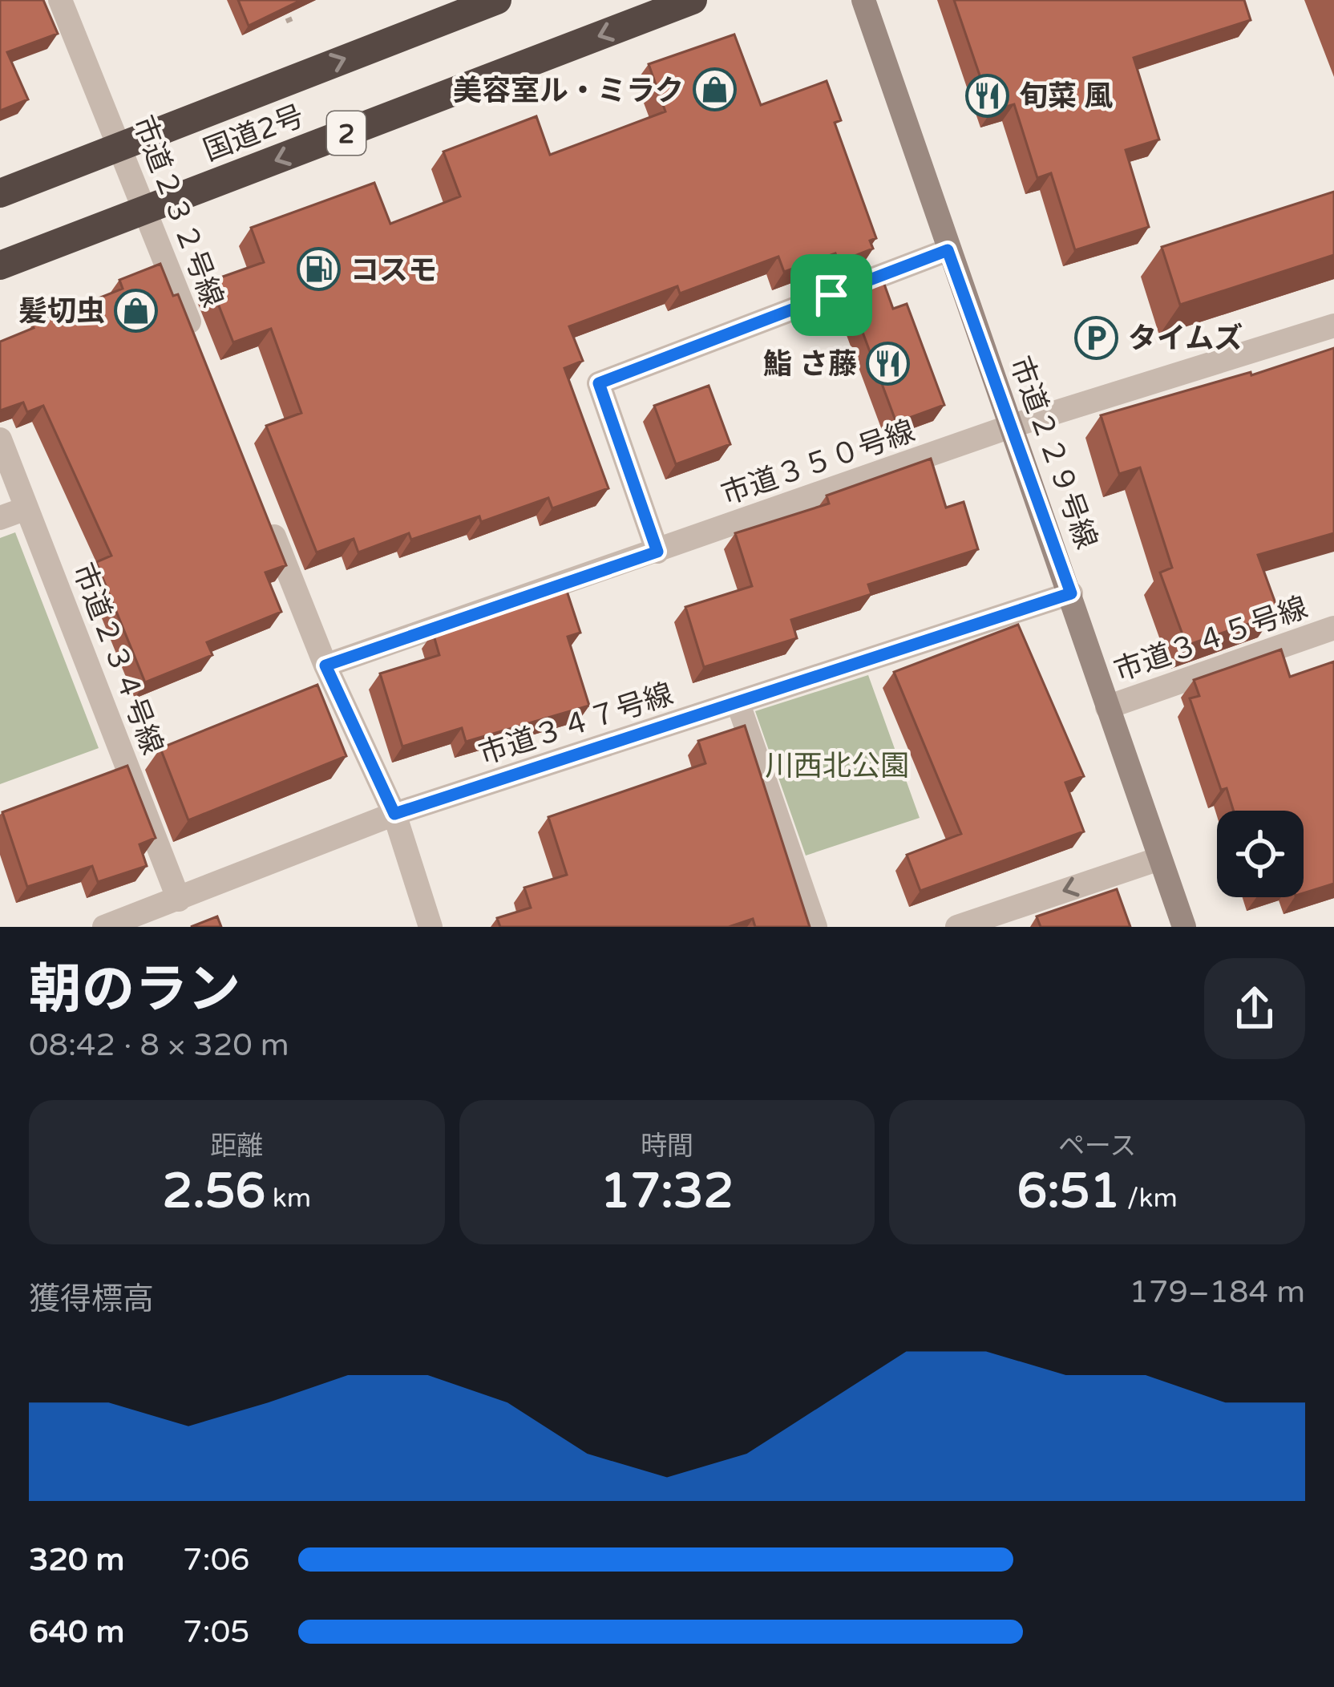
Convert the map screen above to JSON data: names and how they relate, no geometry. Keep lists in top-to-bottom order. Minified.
{"streets":{"highway":["国道2号","2"],"street":["市道２３２号線","市道２２９号線","市道３５０号線","市道３４５号線","市道２３４号線","市道３４７号線"]},"crossings":[["国道2号","市道２３２号線"],["市道２２９号線","市道３５０号線"],["市道２２９号線","市道３４５号線"],["市道２２９号線","市道３４７号線"],["市道２３４号線","市道３４７号線"]],"parks":["川西北公園"],"places":{"shop":["美容室ル・ミラク","髪切虫"],"restaurant":["旬菜 風","鮨 さ藤"],"fuel station":["コスモ"],"parking":["タイムズ"]},"page":{"heading":["朝のラン","08:42 · 8 × 320 m"],"stats":[["距離","2.56 km"],["時間","17:32"],["ペース","6:51 /km"]],"chart":["獲得標高","179–184 m"],"list":[{"name":"320 m","note":"7:06"},{"name":"640 m","note":"7:05"}]}}
